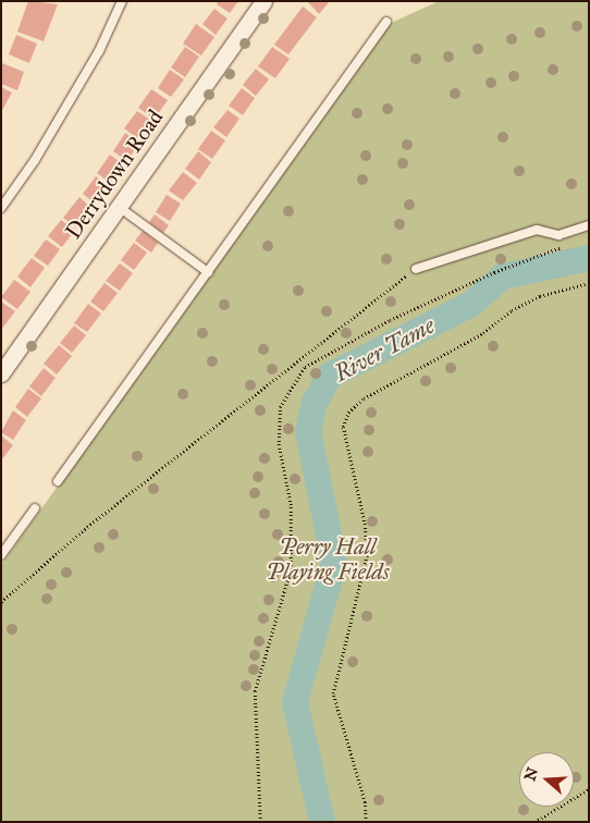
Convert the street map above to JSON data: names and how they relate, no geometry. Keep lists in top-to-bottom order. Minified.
{"streets":{"street":["Derrydown Road"]},"water":["River Tame"],"parks":["Perry Hall Playing Fields"],"north":"left"}
